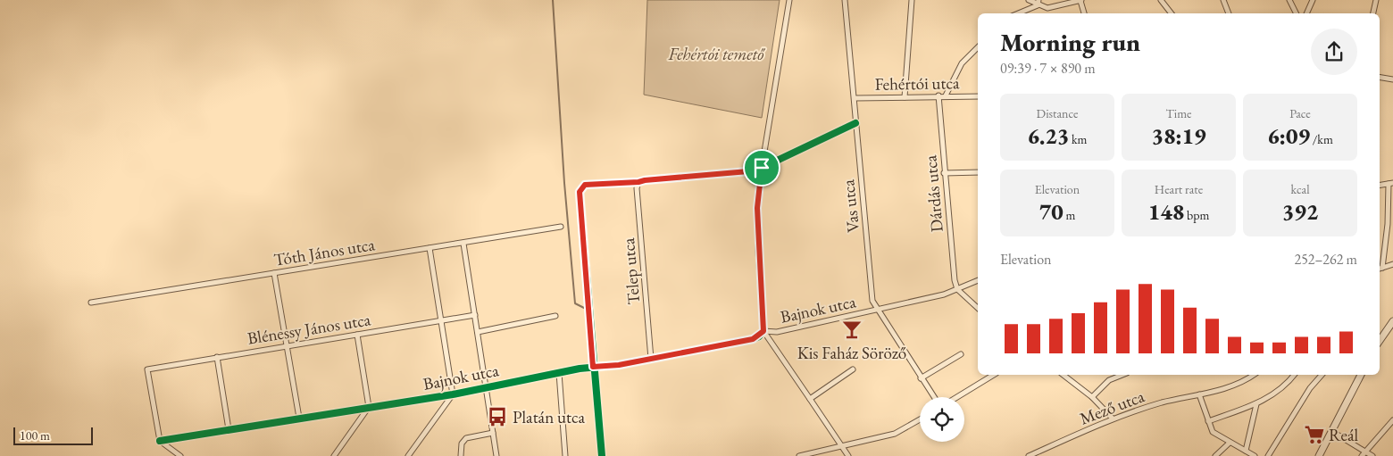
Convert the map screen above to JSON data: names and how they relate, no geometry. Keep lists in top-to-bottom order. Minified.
{"streets":{"street":["Fehértói utca","Dárdás utca","Vas utca","Tóth János utca","Telep utca","Bajnok utca","Blénessy János utca","Mező utca"]},"crossings":[["Fehértói utca","Dárdás utca"],["Fehértói utca","Vas utca"],["Dárdás utca","Bajnok utca"],["Vas utca","Bajnok utca"],["Telep utca","Bajnok utca"],["Bajnok utca","Blénessy János utca"]],"parks":["Fehértói temető"],"places":{"bar":["Kis Faház Söröző"],"bus stop":["Platán utca"],"supermarket":["Reál"]},"scale_bar":"100 m","page":{"heading":["Morning run","09:39 · 7 × 890 m"],"stats":[["Distance","6.23 km"],["Time","38:19"],["Pace","6:09 /km"],["Elevation","70 m"],["Heart rate","148 bpm"],["kcal","392"]],"chart":["Elevation","252–262 m"],"scale":"100 m"}}
